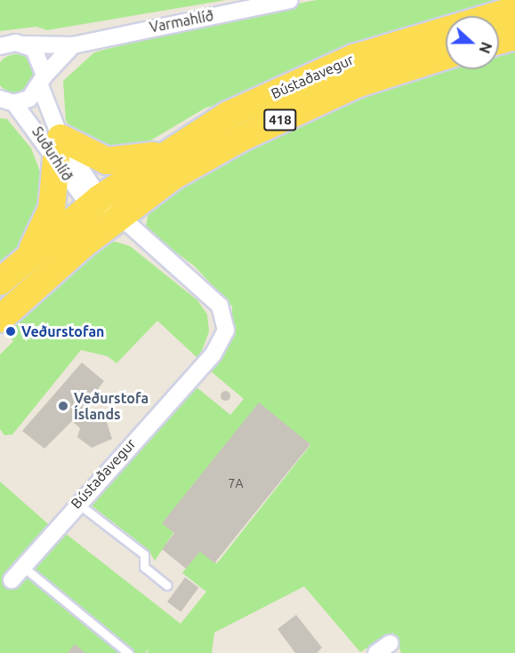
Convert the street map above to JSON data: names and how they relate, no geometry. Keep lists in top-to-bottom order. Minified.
{"streets":{"main road":["Bústaðavegur","418"],"street":["Varmahlíð","Suðurhlíð"]},"crossings":[["Varmahlíð","Suðurhlíð"],["Bústaðavegur","Suðurhlíð"]],"places":["Veðurstofan","Veðurstofa Íslands"],"house_numbers":["7A"],"north":"right"}
